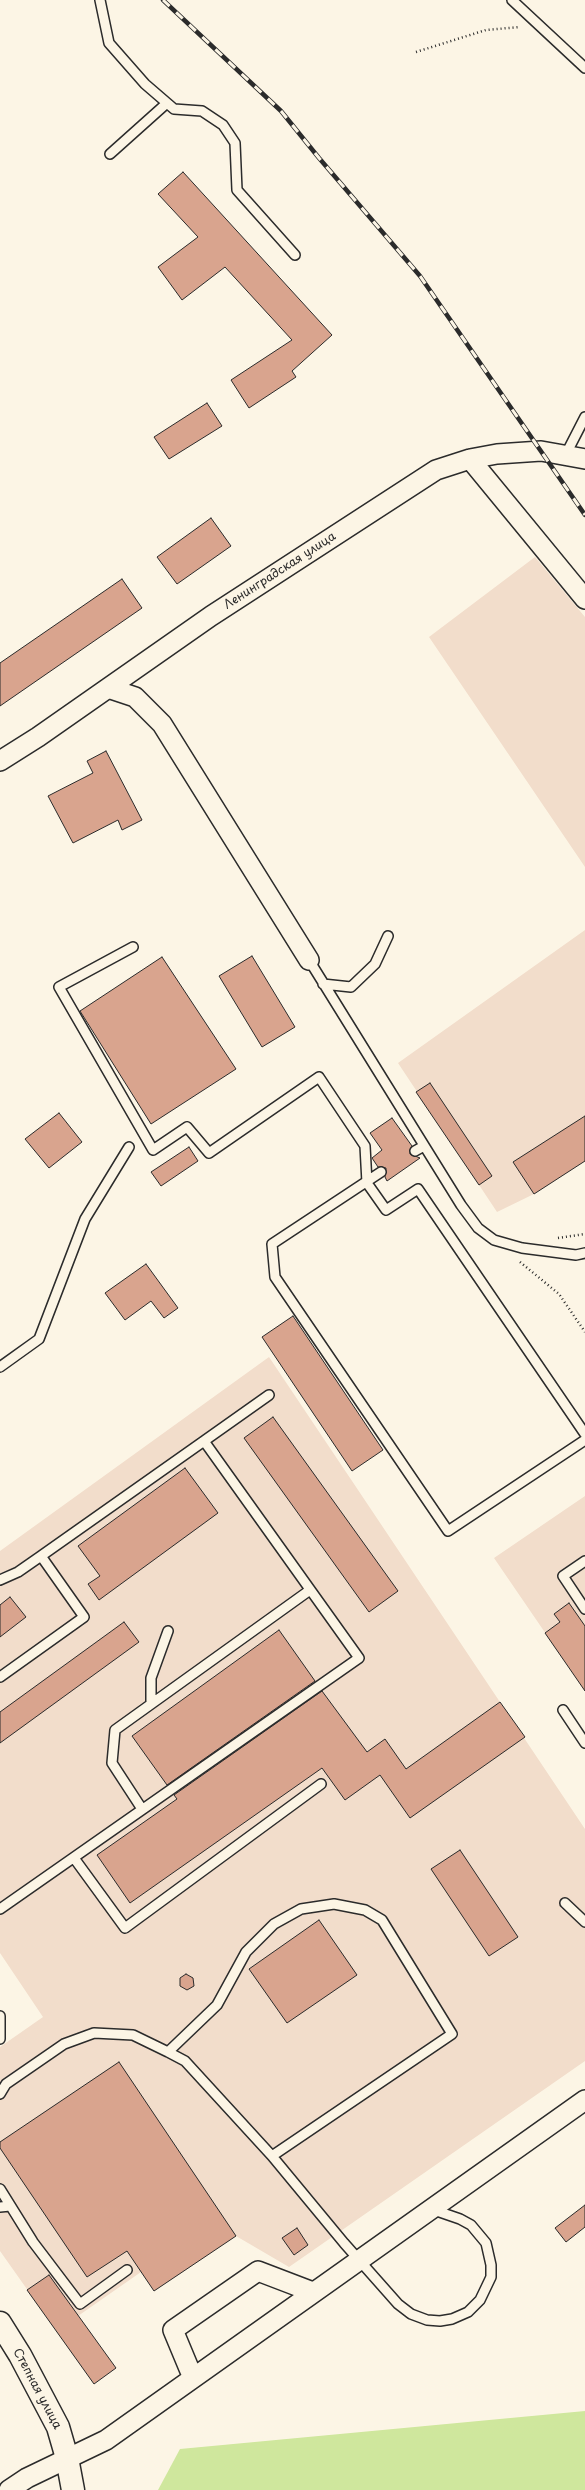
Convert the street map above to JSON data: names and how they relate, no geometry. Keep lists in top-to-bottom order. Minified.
{"streets":{"street":["Ленинградская улица","Степная улица"]}}
